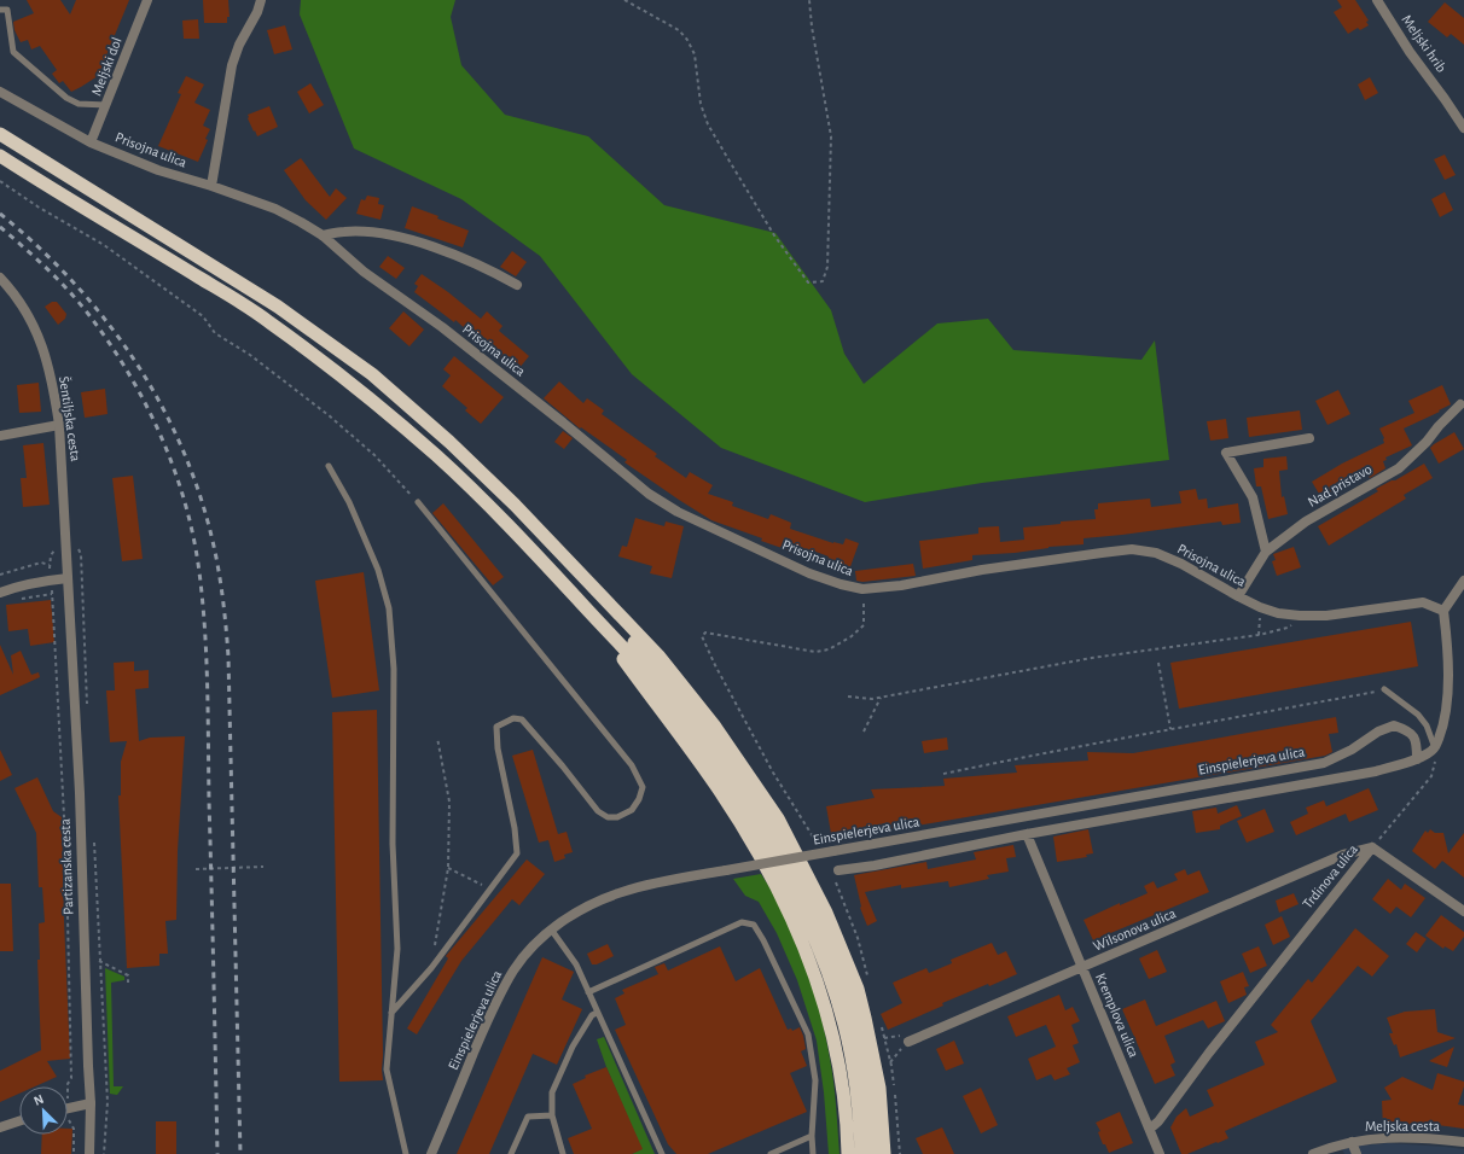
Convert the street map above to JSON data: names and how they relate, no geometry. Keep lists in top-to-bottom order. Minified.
{"streets":{"street":["Meljski hrib","Meljski dol","Prisojna ulica","Šentiljska cesta","Nad pristavo","Einspielerjeva ulica","Partizanska cesta","Trdinova ulica","Wilsonova ulica","Kremplova ulica","Meljska cesta"]},"crossings":[["Meljski dol","Prisojna ulica"],["Prisojna ulica","Nad pristavo"],["Šentiljska cesta","Partizanska cesta"],["Trdinova ulica","Wilsonova ulica"],["Trdinova ulica","Kremplova ulica"],["Wilsonova ulica","Kremplova ulica"]],"north":"top left"}
